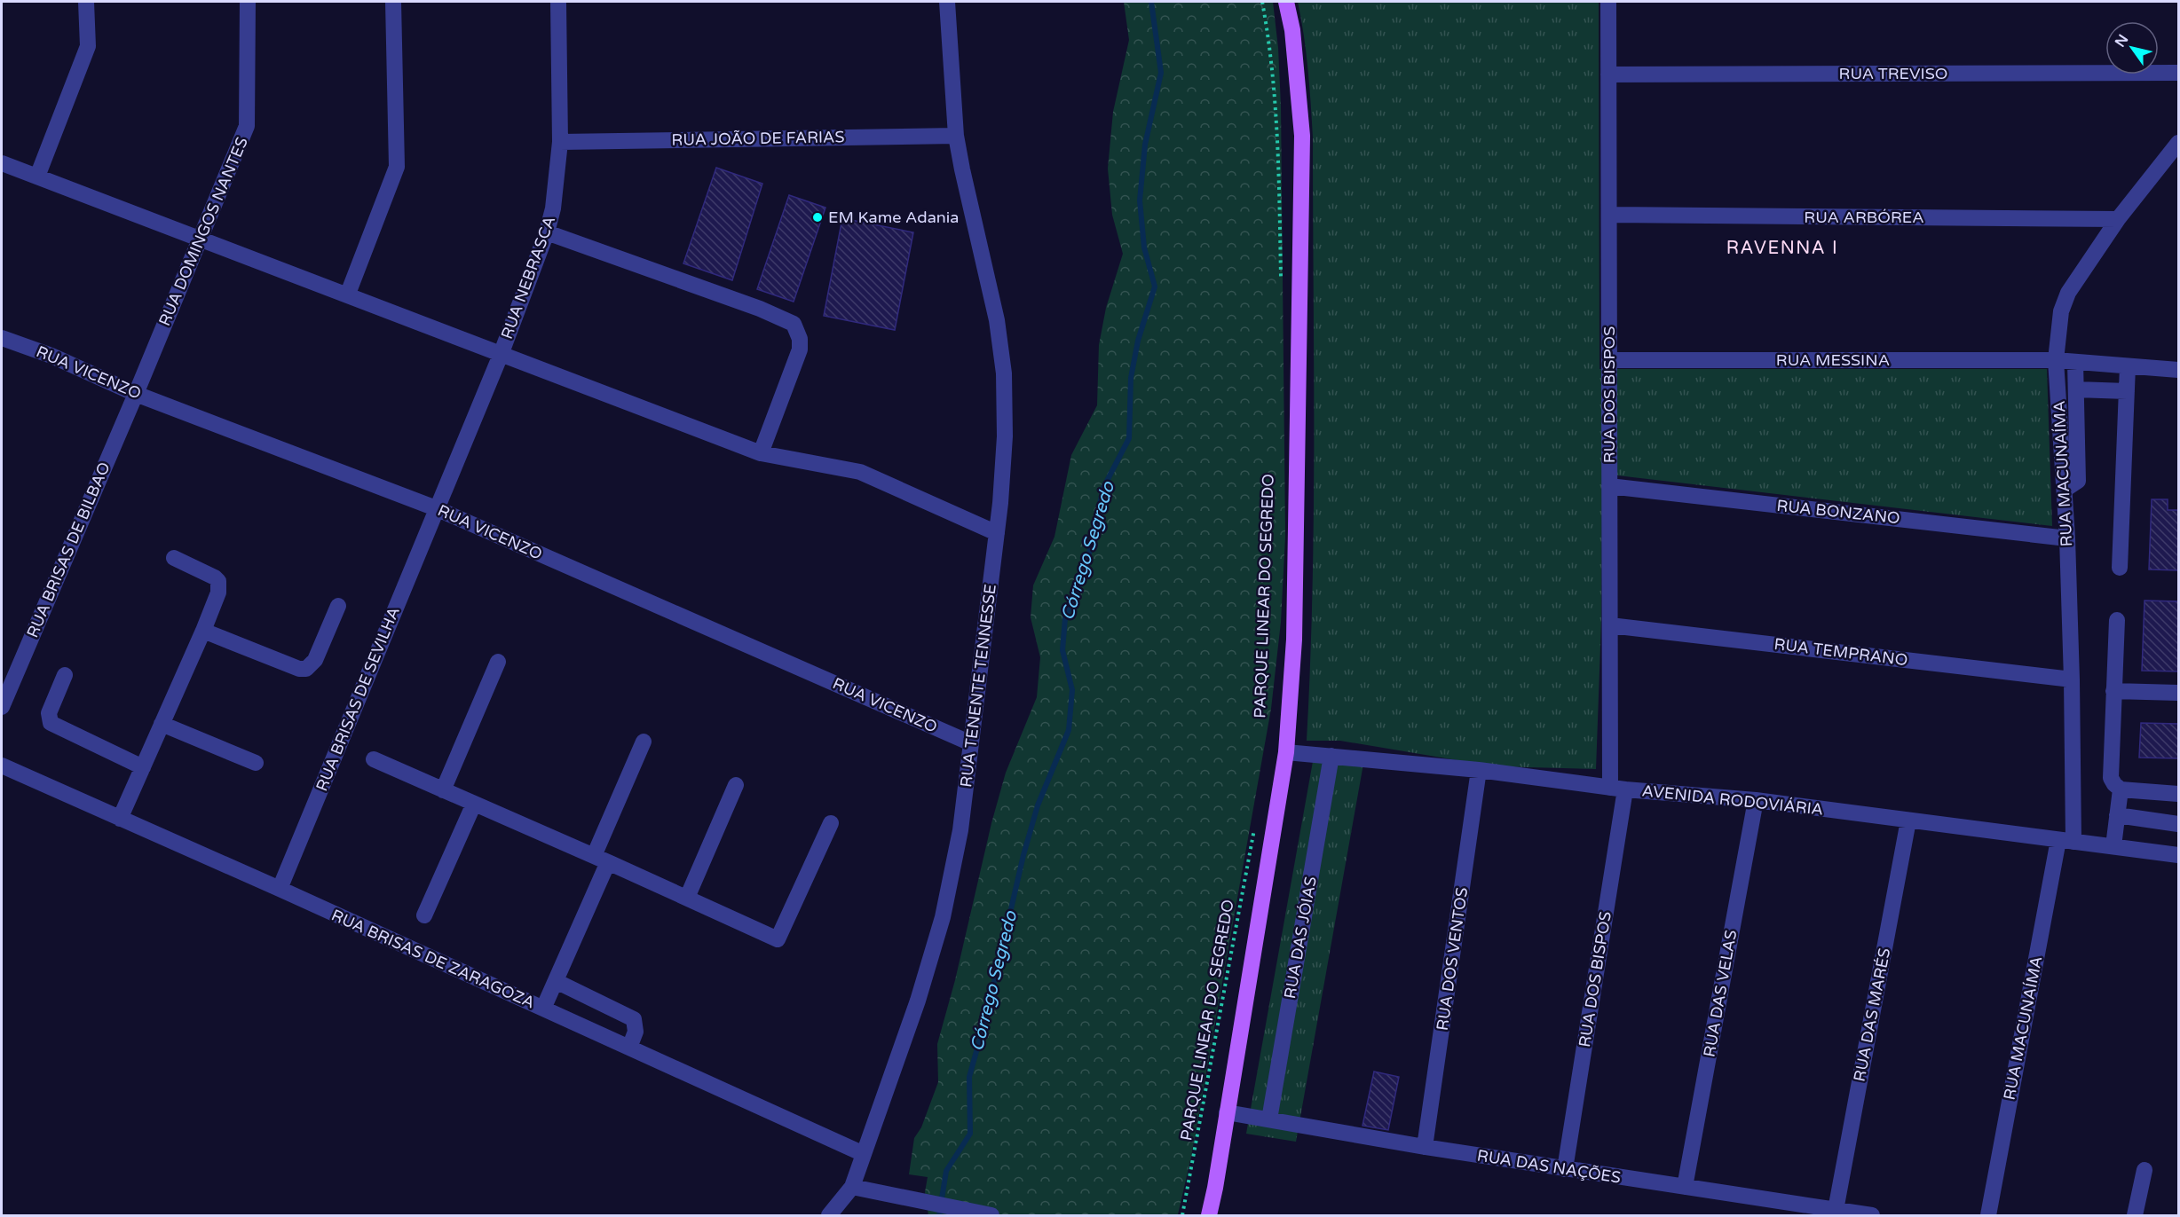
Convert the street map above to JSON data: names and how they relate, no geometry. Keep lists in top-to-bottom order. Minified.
{"streets":{"street":["RUA TREVISO","RUA JOÃO DE FARIAS","RUA ARBÓREA","RUA DOMINGOS NANTES","RUA NEBRASCA","RUA MESSINA","RUA VICENZO","RUA DOS BISPOS","RUA MACUNAÍMA","RUA BONZANO","RUA BRISAS DE BILBAO","RUA TEMPRANO","RUA TENENTE TENNESSE","RUA BRISAS DE SEVILHA","AVENIDA RODOVIÁRIA","RUA DAS JÓIAS","RUA BRISAS DE ZARAGOZA","RUA DOS VENTOS","RUA DAS VELAS","RUA DAS MARÉS","RUA DAS NAÇÕES"],"path":["PARQUE LINEAR DO SEGREDO"]},"crossings":[["RUA TREVISO","RUA DOS BISPOS"],["RUA JOÃO DE FARIAS","RUA NEBRASCA"],["RUA JOÃO DE FARIAS","RUA TENENTE TENNESSE"],["RUA ARBÓREA","RUA DOS BISPOS"],["RUA ARBÓREA","RUA MACUNAÍMA"],["RUA DOMINGOS NANTES","RUA VICENZO"],["RUA DOMINGOS NANTES","RUA BRISAS DE BILBAO"],["RUA NEBRASCA","RUA VICENZO"],["RUA NEBRASCA","RUA BRISAS DE SEVILHA"],["RUA MESSINA","RUA DOS BISPOS"],["RUA MESSINA","RUA MACUNAÍMA"],["RUA VICENZO","RUA BRISAS DE BILBAO"],["RUA VICENZO","RUA TENENTE TENNESSE"],["RUA VICENZO","RUA BRISAS DE SEVILHA"],["RUA DOS BISPOS","RUA BONZANO"],["RUA DOS BISPOS","RUA TEMPRANO"],["RUA DOS BISPOS","AVENIDA RODOVIÁRIA"],["RUA DOS BISPOS","RUA DAS NAÇÕES"],["RUA MACUNAÍMA","RUA BONZANO"],["RUA MACUNAÍMA","RUA TEMPRANO"],["RUA MACUNAÍMA","AVENIDA RODOVIÁRIA"],["RUA TENENTE TENNESSE","RUA BRISAS DE ZARAGOZA"],["RUA BRISAS DE SEVILHA","RUA BRISAS DE ZARAGOZA"],["AVENIDA RODOVIÁRIA","RUA DAS JÓIAS"],["AVENIDA RODOVIÁRIA","RUA DOS VENTOS"],["AVENIDA RODOVIÁRIA","RUA DAS VELAS"],["AVENIDA RODOVIÁRIA","RUA DAS MARÉS"],["RUA DAS JÓIAS","RUA DAS NAÇÕES"],["RUA DOS VENTOS","RUA DAS NAÇÕES"],["RUA DAS VELAS","RUA DAS NAÇÕES"],["RUA DAS MARÉS","RUA DAS NAÇÕES"]],"districts":["RAVENNA I"],"water":["Córrego Segredo"],"places":["EM Kame Adania"],"north":"top left"}
